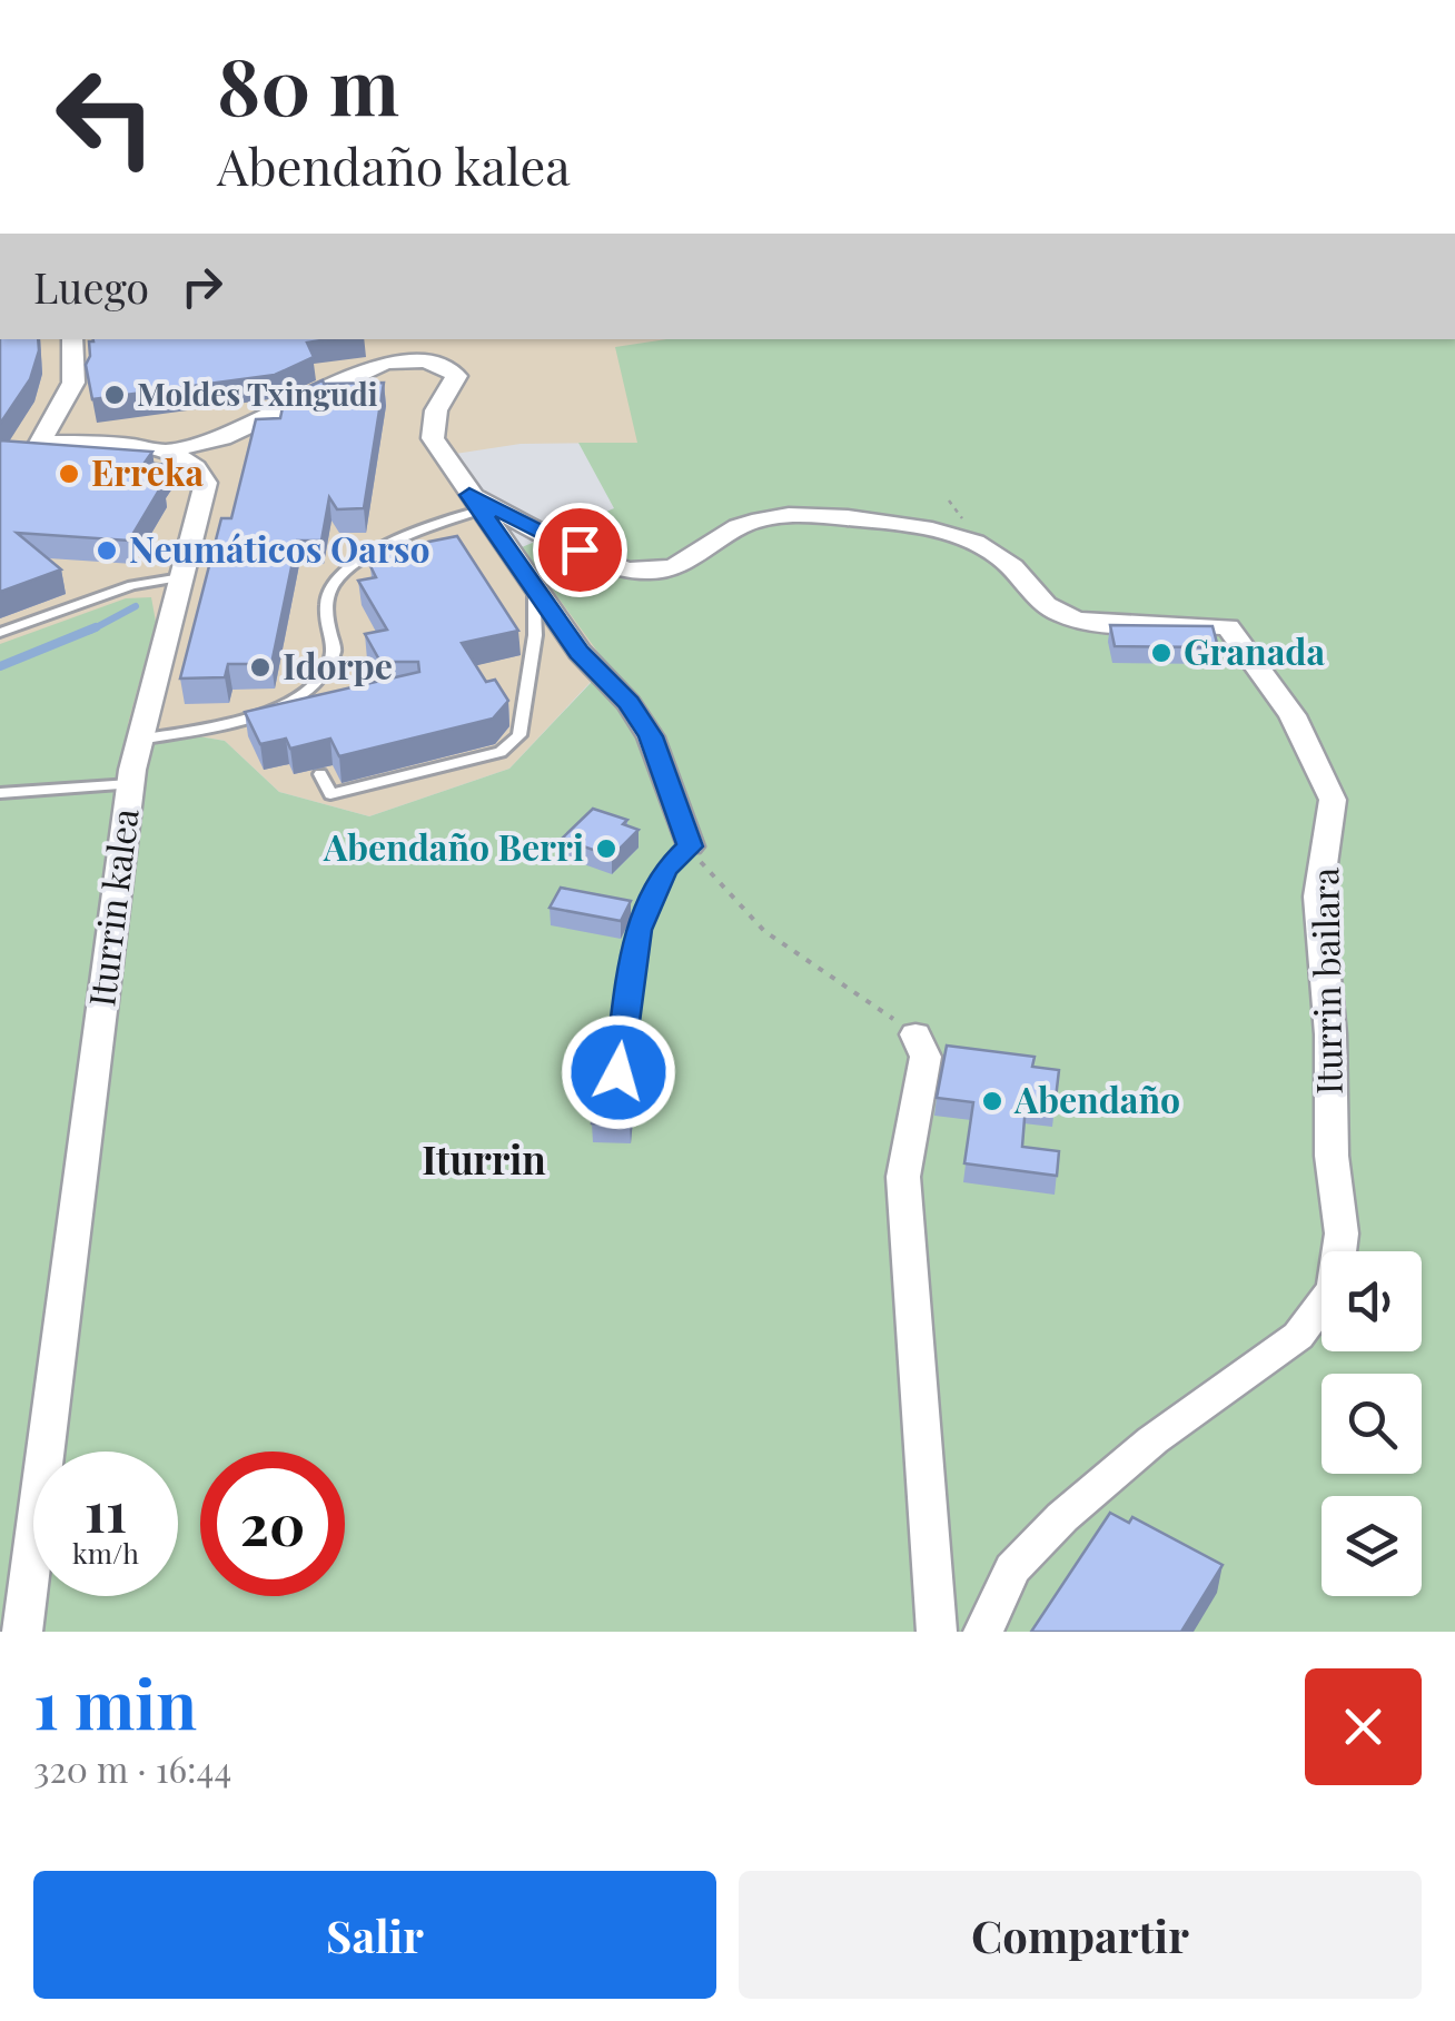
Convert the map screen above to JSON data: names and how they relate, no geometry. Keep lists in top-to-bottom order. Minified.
{"streets":{"street":["Iturrin kalea","Iturrin bailara"]},"districts":["Iturrin"],"places":["Moldes Txingudi","Erreka","Neumáticos Oarso","Granada","Idorpe","Abendaño Berri","Abendaño"],"page":{"turn":["80 m","Abendaño kalea"],"then":"Luego","speed":"11 km/h","limit":"20","heading":["1 min","320 m · 16:44"],"buttons":["Salir","Compartir"]}}
